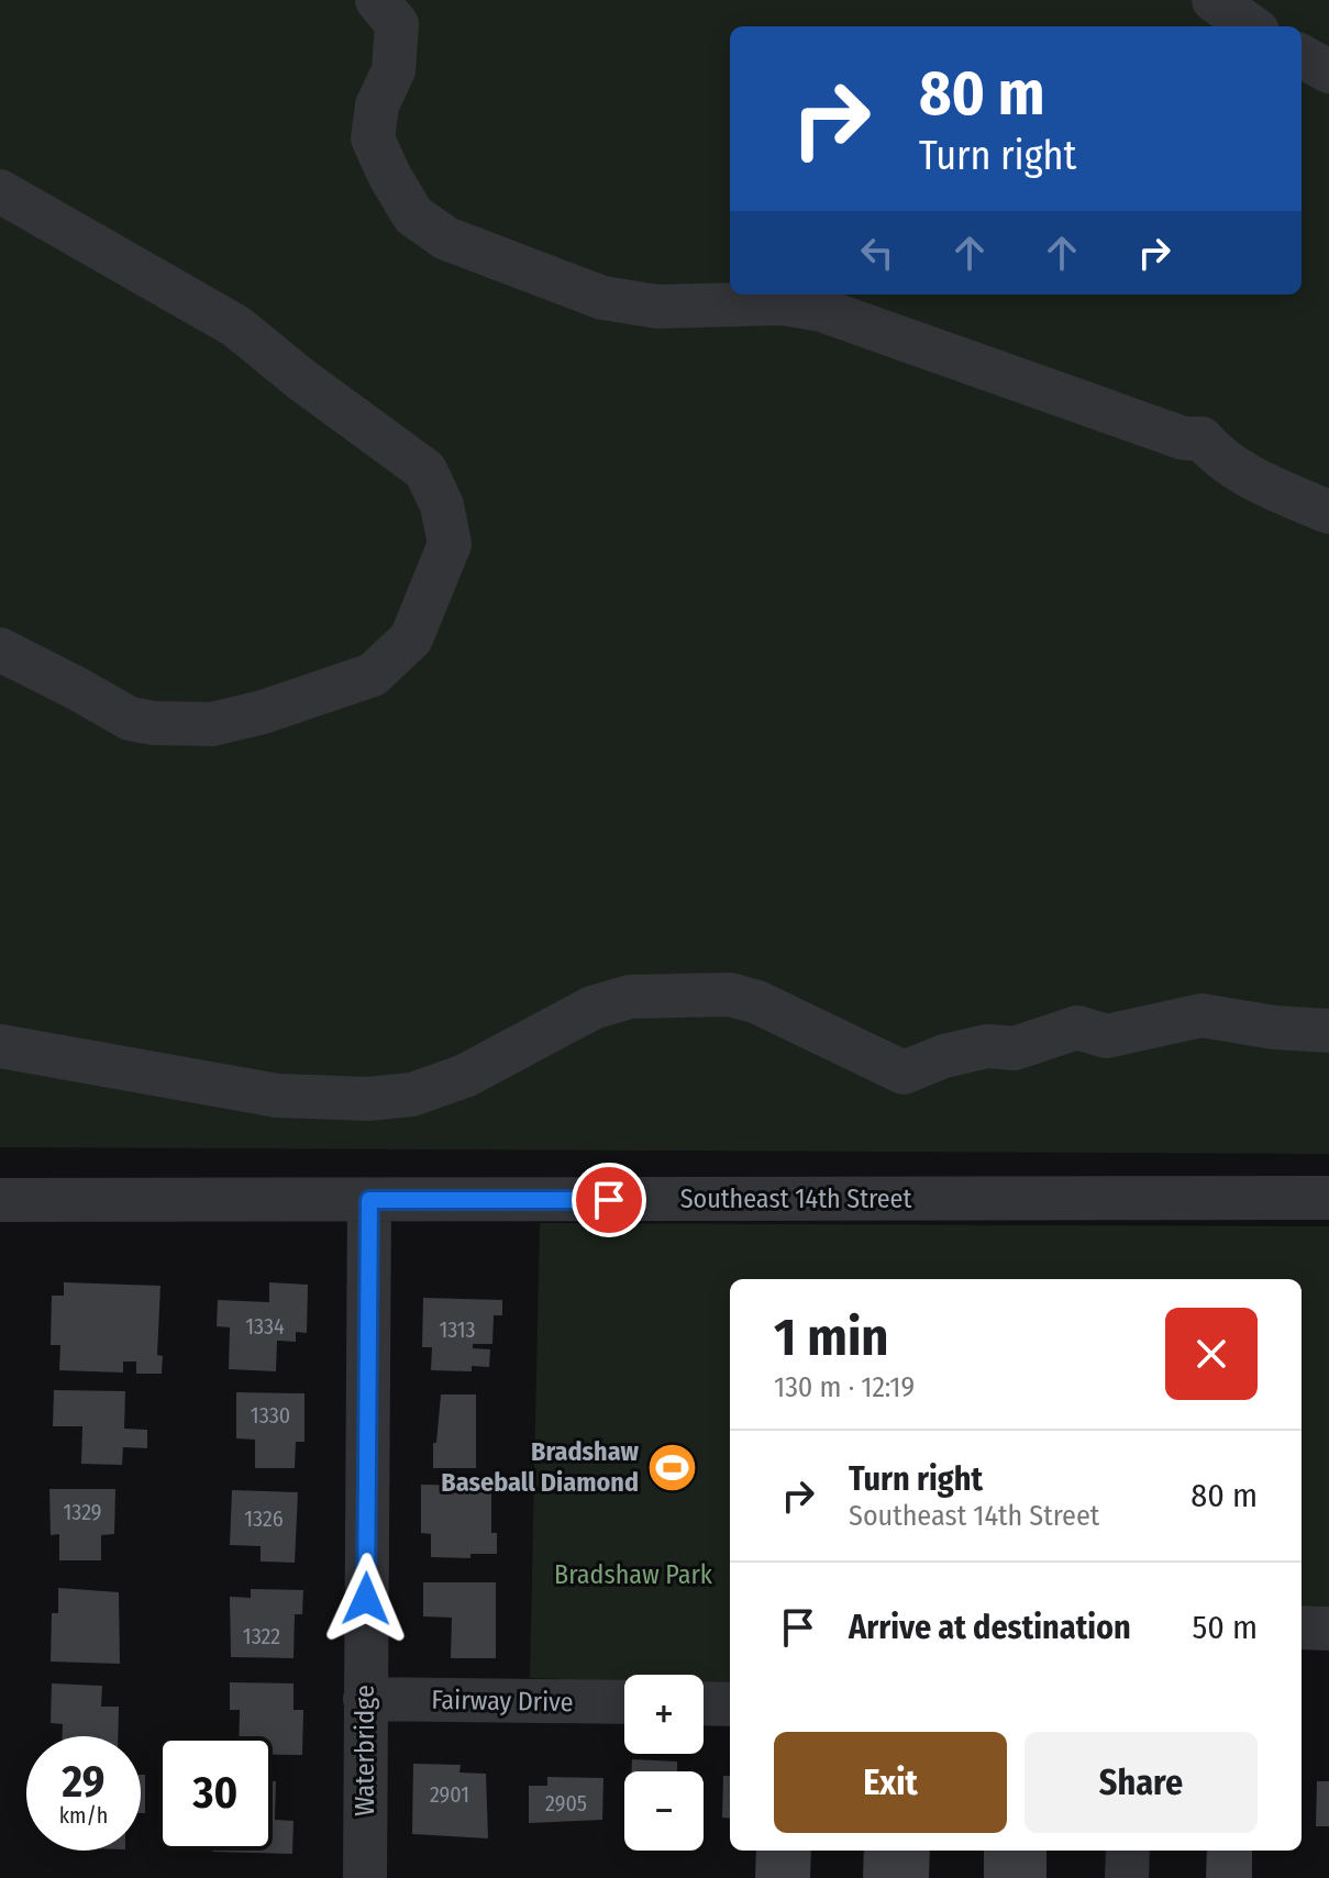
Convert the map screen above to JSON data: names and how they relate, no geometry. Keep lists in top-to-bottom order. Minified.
{"streets":{"street":["Southeast 14th Street","Fairway Drive","Waterbridge"]},"crossings":[["Southeast 14th Street","Waterbridge"],["Fairway Drive","Waterbridge"]],"parks":["Bradshaw Park"],"places":{"sports":["Bradshaw Baseball Diamond"]},"house_numbers":["1334","1313","1330","1329","1326","1322","2901","2905"],"page":{"turn":["80 m","Turn right"],"heading":["1 min","130 m · 12:19"],"list":[{"name":"Turn right","note":"Southeast 14th Street","value":"80 m"},{"name":"Arrive at destination","value":"50 m"}],"map_buttons":["+","−"],"buttons":["Exit","Share"],"speed":"29 km/h","limit":"30"}}
